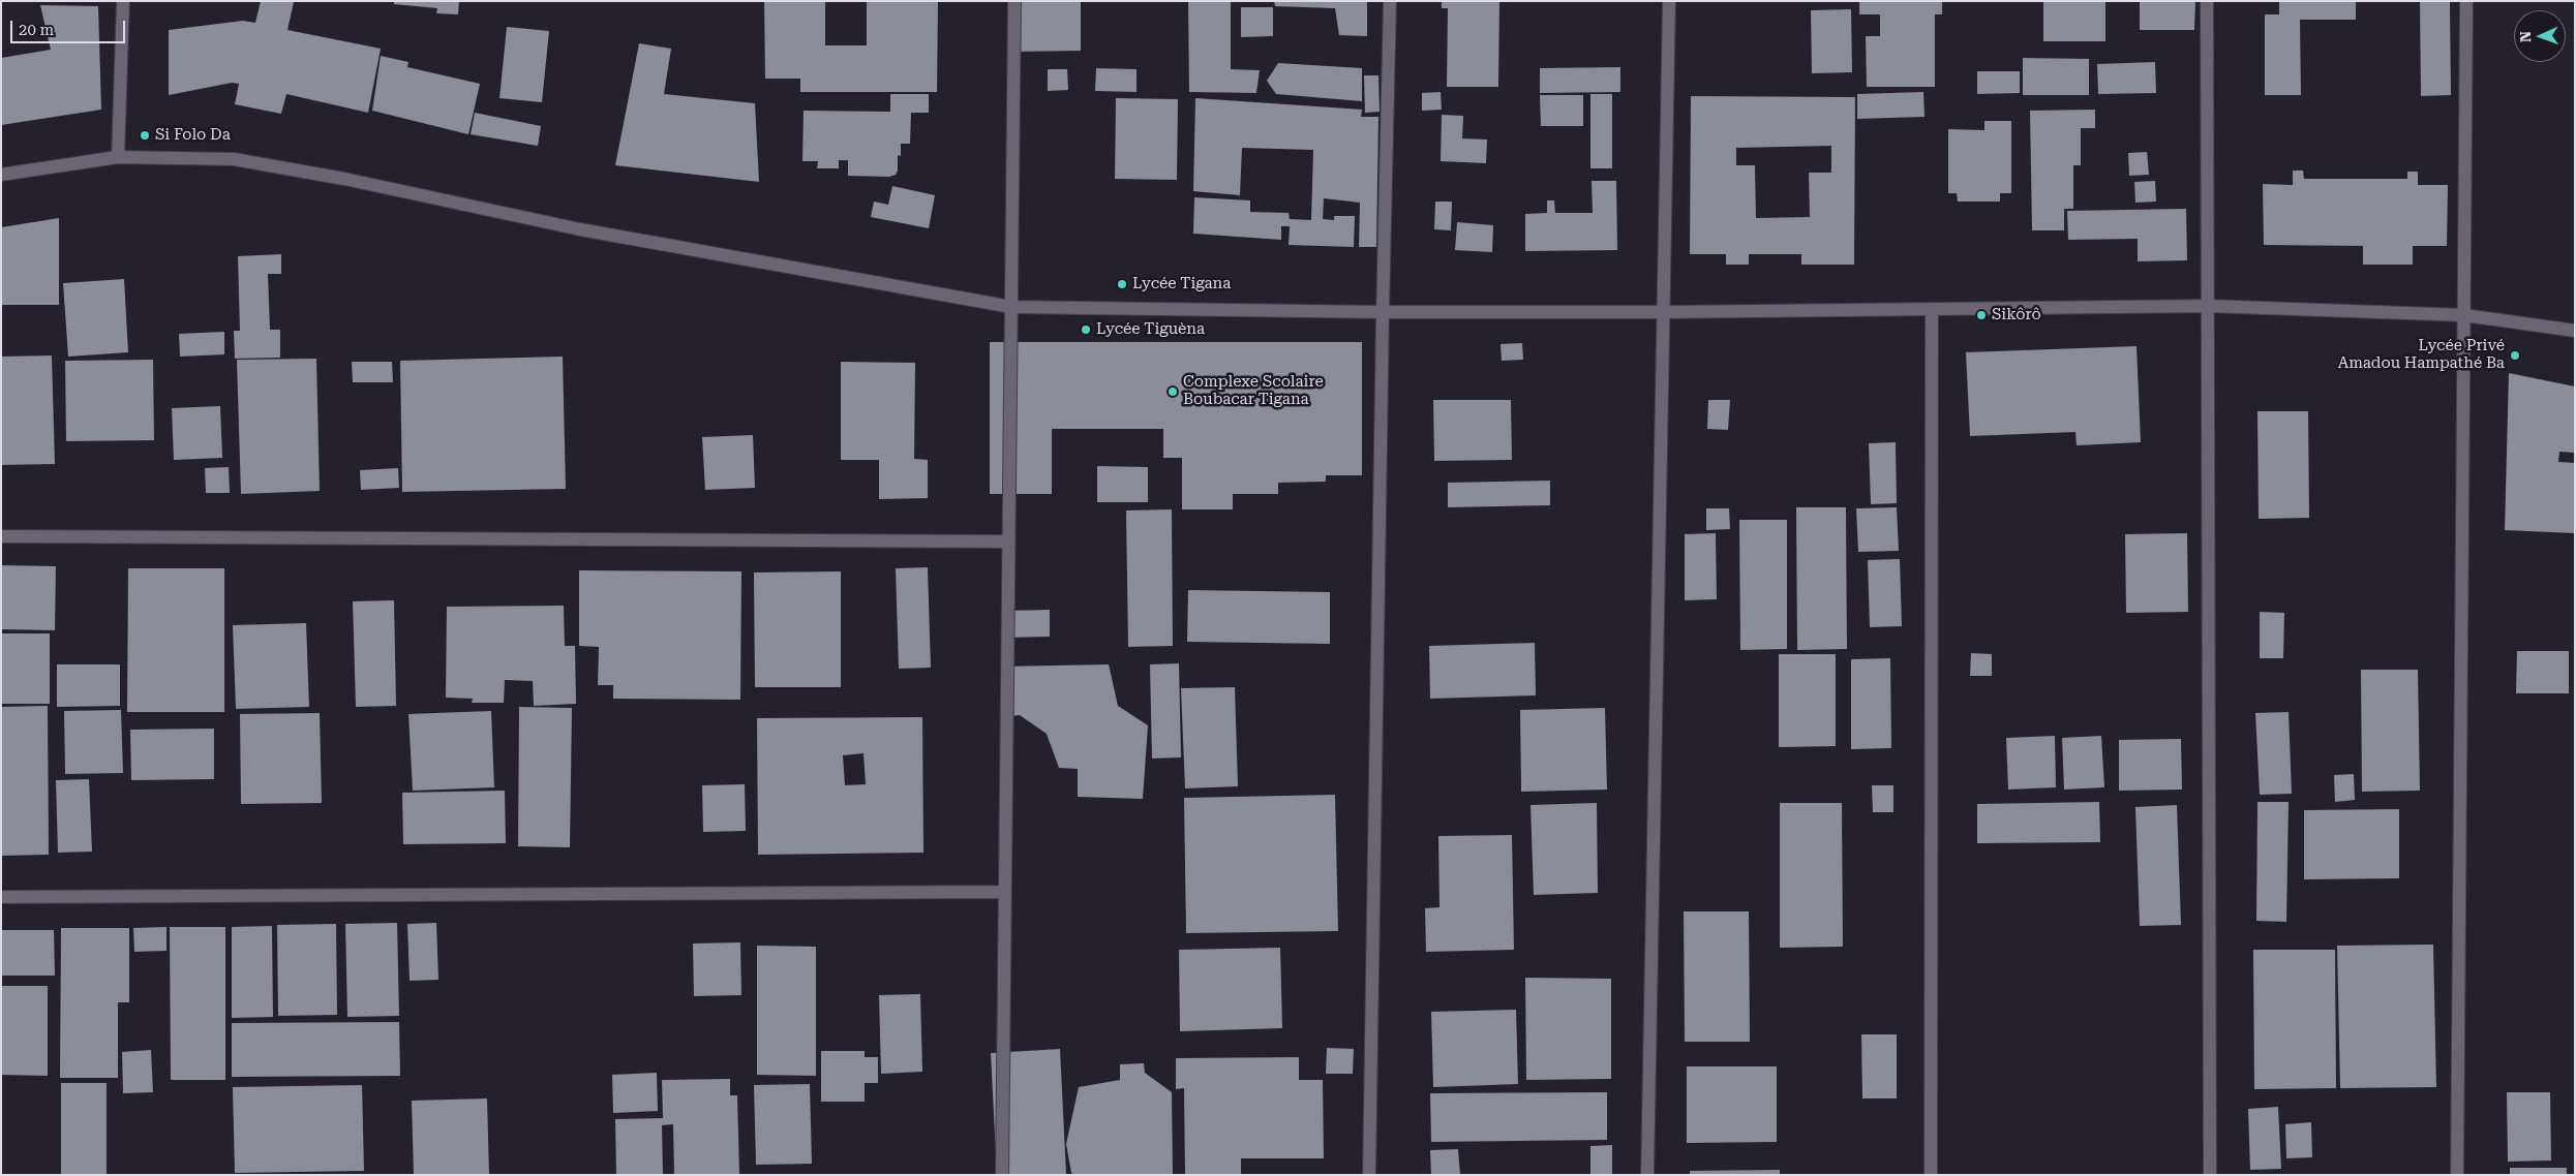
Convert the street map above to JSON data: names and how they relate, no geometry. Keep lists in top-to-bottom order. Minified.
{"places":["Si Folo Da","Lycée Tigana","Sikôrô","Lycée Tiguèna","Lycée Privé Amadou Hampathé Ba","Complexe Scolaire Boubacar Tigana"],"scale_bar":"20 m","north":"left"}
